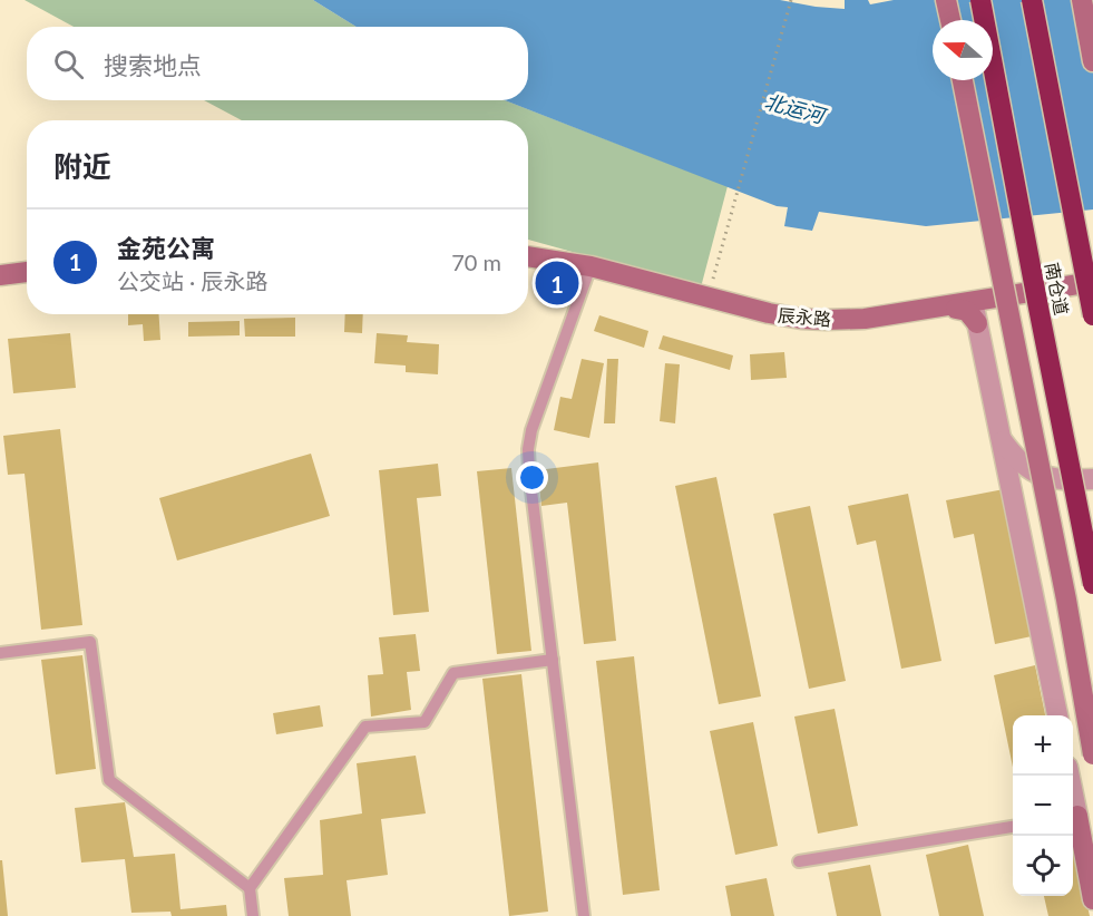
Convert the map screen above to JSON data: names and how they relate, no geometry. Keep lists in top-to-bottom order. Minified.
{"streets":{"highway":["南仓道"],"main road":["辰永路"]},"water":["北运河"],"north":"left","page":{"search":"搜索地点","heading":"附近","list":[{"mark":"1","name":"金苑公寓","note":"公交站 · 辰永路","value":"70 m"}],"pins":"1","map_buttons":["+","−"]}}
